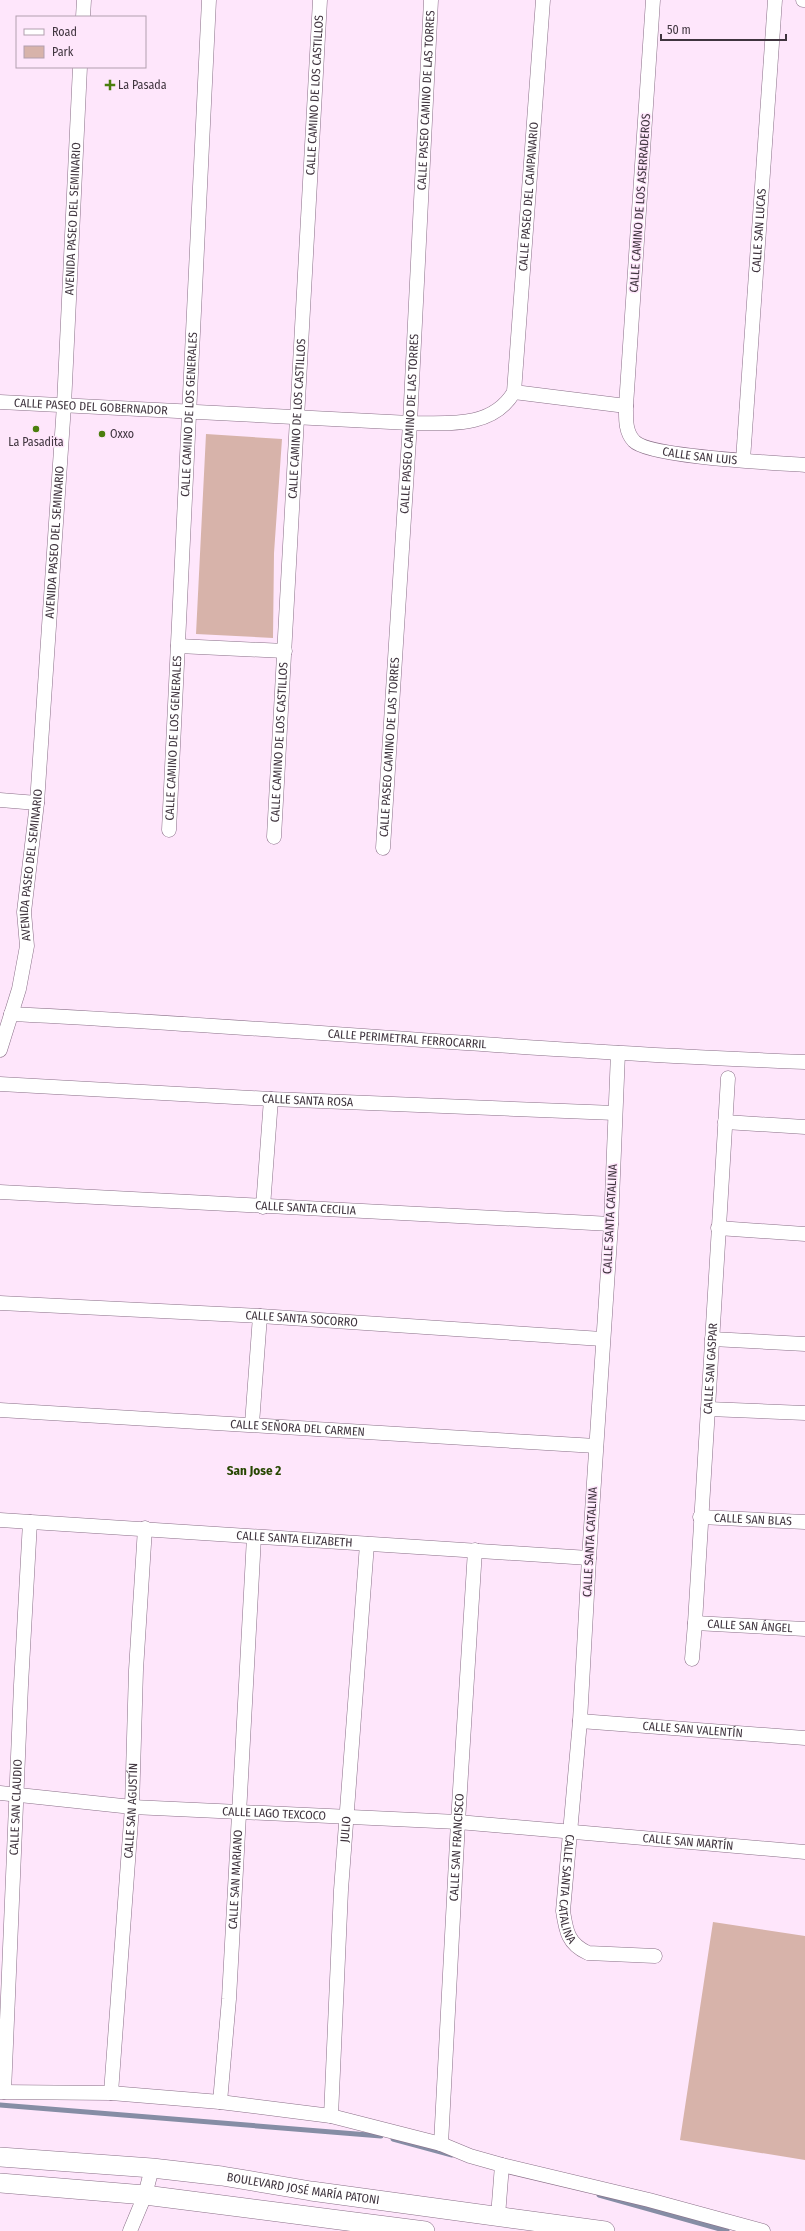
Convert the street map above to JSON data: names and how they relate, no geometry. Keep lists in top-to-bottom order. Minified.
{"streets":{"main road":["BOULEVARD JOSÉ MARÍA PATONI"],"street":["CALLE CAMINO DE LOS CASTILLOS","CALLE PASEO CAMINO DE LAS TORRES","CALLE PASEO DEL CAMPANARIO","CALLE CAMINO DE LOS ASERRADEROS","AVENIDA PASEO DEL SEMINARIO","CALLE SAN LUCAS","CALLE PASEO DEL GOBERNADOR","CALLE CAMINO DE LOS GENERALES","CALLE SAN LUIS","CALLE PERIMETRAL FERROCARRIL","CALLE SANTA ROSA","CALLE SANTA CECILIA","CALLE SANTA CATALINA","CALLE SANTA SOCORRO","CALLE SAN GASPAR","CALLE SEÑORA DEL CARMEN","CALLE SAN BLAS","CALLE SANTA ELIZABETH","CALLE SAN ÁNGEL","CALLE SAN VALENTÍN","CALLE SAN CLAUDIO","CALLE SAN AGUSTÍN","CALLE LAGO TEXCOCO","JULIO","CALLE SAN MARTÍN","CALLE SAN FRANCISCO","CALLE SAN MARIANO"]},"crossings":[["CALLE CAMINO DE LOS CASTILLOS","CALLE PASEO DEL GOBERNADOR"],["CALLE PASEO CAMINO DE LAS TORRES","CALLE PASEO DEL GOBERNADOR"],["CALLE PASEO DEL CAMPANARIO","CALLE PASEO DEL GOBERNADOR"],["CALLE CAMINO DE LOS ASERRADEROS","CALLE SAN LUIS"],["AVENIDA PASEO DEL SEMINARIO","CALLE PASEO DEL GOBERNADOR"],["AVENIDA PASEO DEL SEMINARIO","CALLE PERIMETRAL FERROCARRIL"],["CALLE SAN LUCAS","CALLE SAN LUIS"],["CALLE PASEO DEL GOBERNADOR","CALLE CAMINO DE LOS GENERALES"],["CALLE PERIMETRAL FERROCARRIL","CALLE SANTA CATALINA"],["CALLE SANTA ROSA","CALLE SANTA CATALINA"],["CALLE SANTA CECILIA","CALLE SANTA CATALINA"],["CALLE SANTA CATALINA","CALLE SANTA SOCORRO"],["CALLE SANTA CATALINA","CALLE SEÑORA DEL CARMEN"],["CALLE SANTA CATALINA","CALLE SANTA ELIZABETH"],["CALLE SANTA CATALINA","CALLE SAN VALENTÍN"],["CALLE SANTA CATALINA","CALLE LAGO TEXCOCO"],["CALLE SANTA CATALINA","CALLE SAN MARTÍN"],["CALLE SAN GASPAR","CALLE SAN BLAS"],["CALLE SAN GASPAR","CALLE SAN ÁNGEL"],["CALLE SANTA ELIZABETH","CALLE SAN CLAUDIO"],["CALLE SANTA ELIZABETH","CALLE SAN AGUSTÍN"],["CALLE SANTA ELIZABETH","JULIO"],["CALLE SANTA ELIZABETH","CALLE SAN FRANCISCO"],["CALLE SANTA ELIZABETH","CALLE SAN MARIANO"],["CALLE SAN CLAUDIO","CALLE LAGO TEXCOCO"],["CALLE SAN AGUSTÍN","CALLE LAGO TEXCOCO"],["CALLE LAGO TEXCOCO","JULIO"],["CALLE LAGO TEXCOCO","CALLE SAN MARTÍN"],["CALLE LAGO TEXCOCO","CALLE SAN FRANCISCO"],["CALLE LAGO TEXCOCO","CALLE SAN MARIANO"]],"districts":["San Jose 2"],"places":{"health":["La Pasada"],"other":["La Pasadita","Oxxo"]},"legend":["Road","Park"],"scale_bar":"50 m"}
